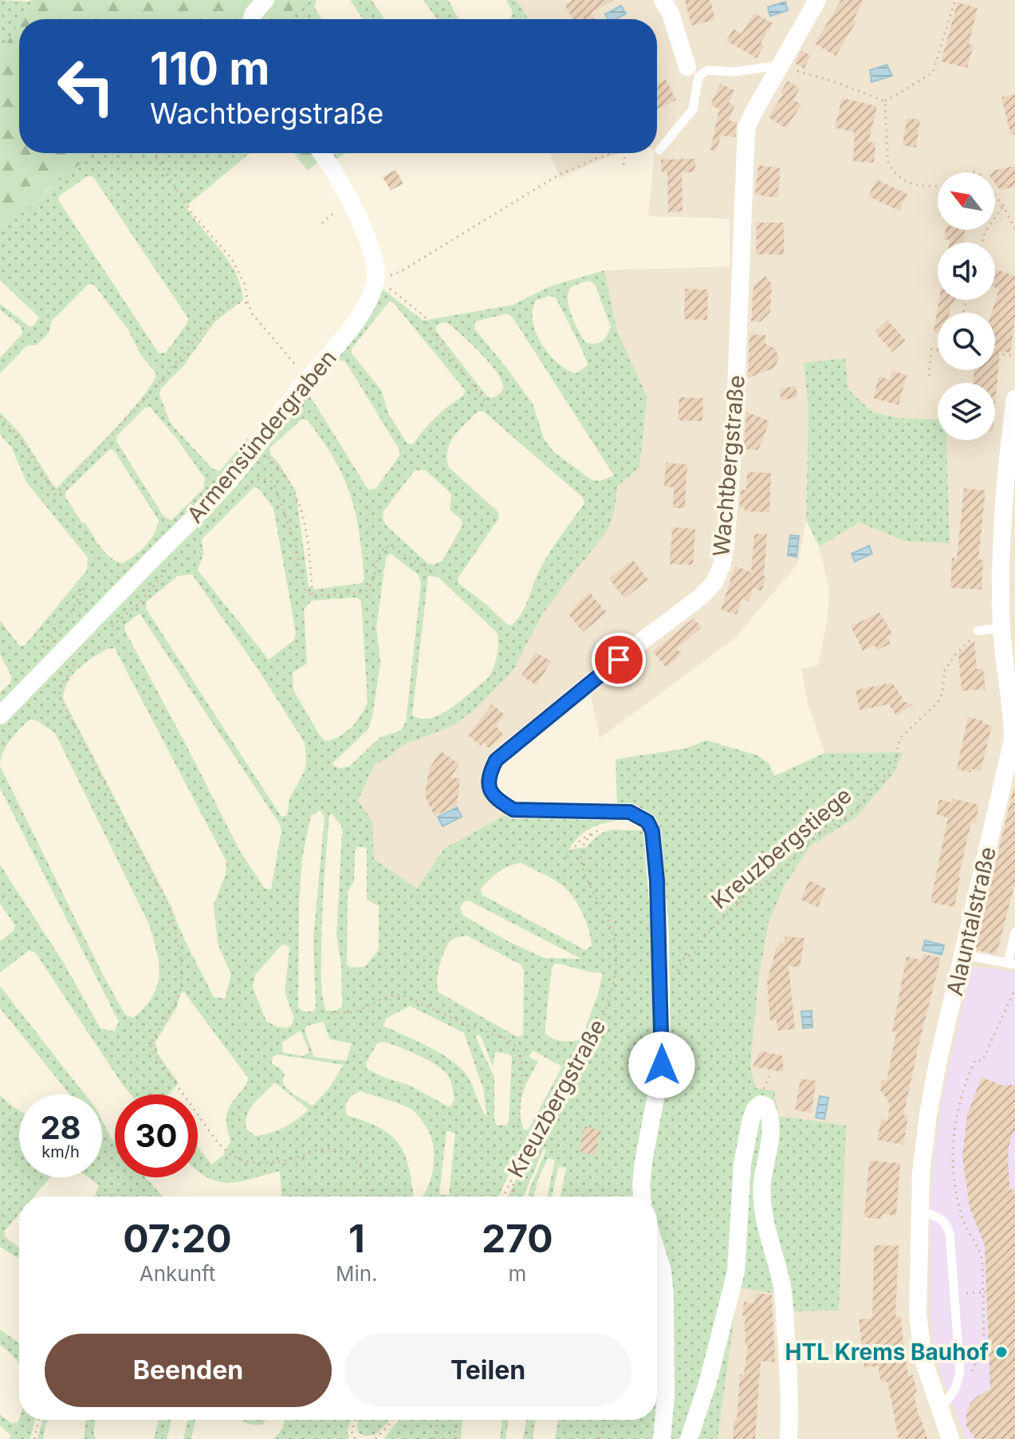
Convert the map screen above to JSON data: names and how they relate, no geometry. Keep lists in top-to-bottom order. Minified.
{"streets":{"street":["Armensündergraben","Wachtbergstraße","Alauntalstraße"],"path":["Kreuzbergstiege","Kreuzbergstraße"]},"crossings":[["Wachtbergstraße","Kreuzbergstiege"]],"places":["HTL Krems Bauhof"],"north":"top left","page":{"turn":["110 m","Wachtbergstraße"],"speed":"28 km/h","limit":"30","eta":["07:20","Ankunft","1","Min.","270","m"],"buttons":["Beenden","Teilen"]}}
